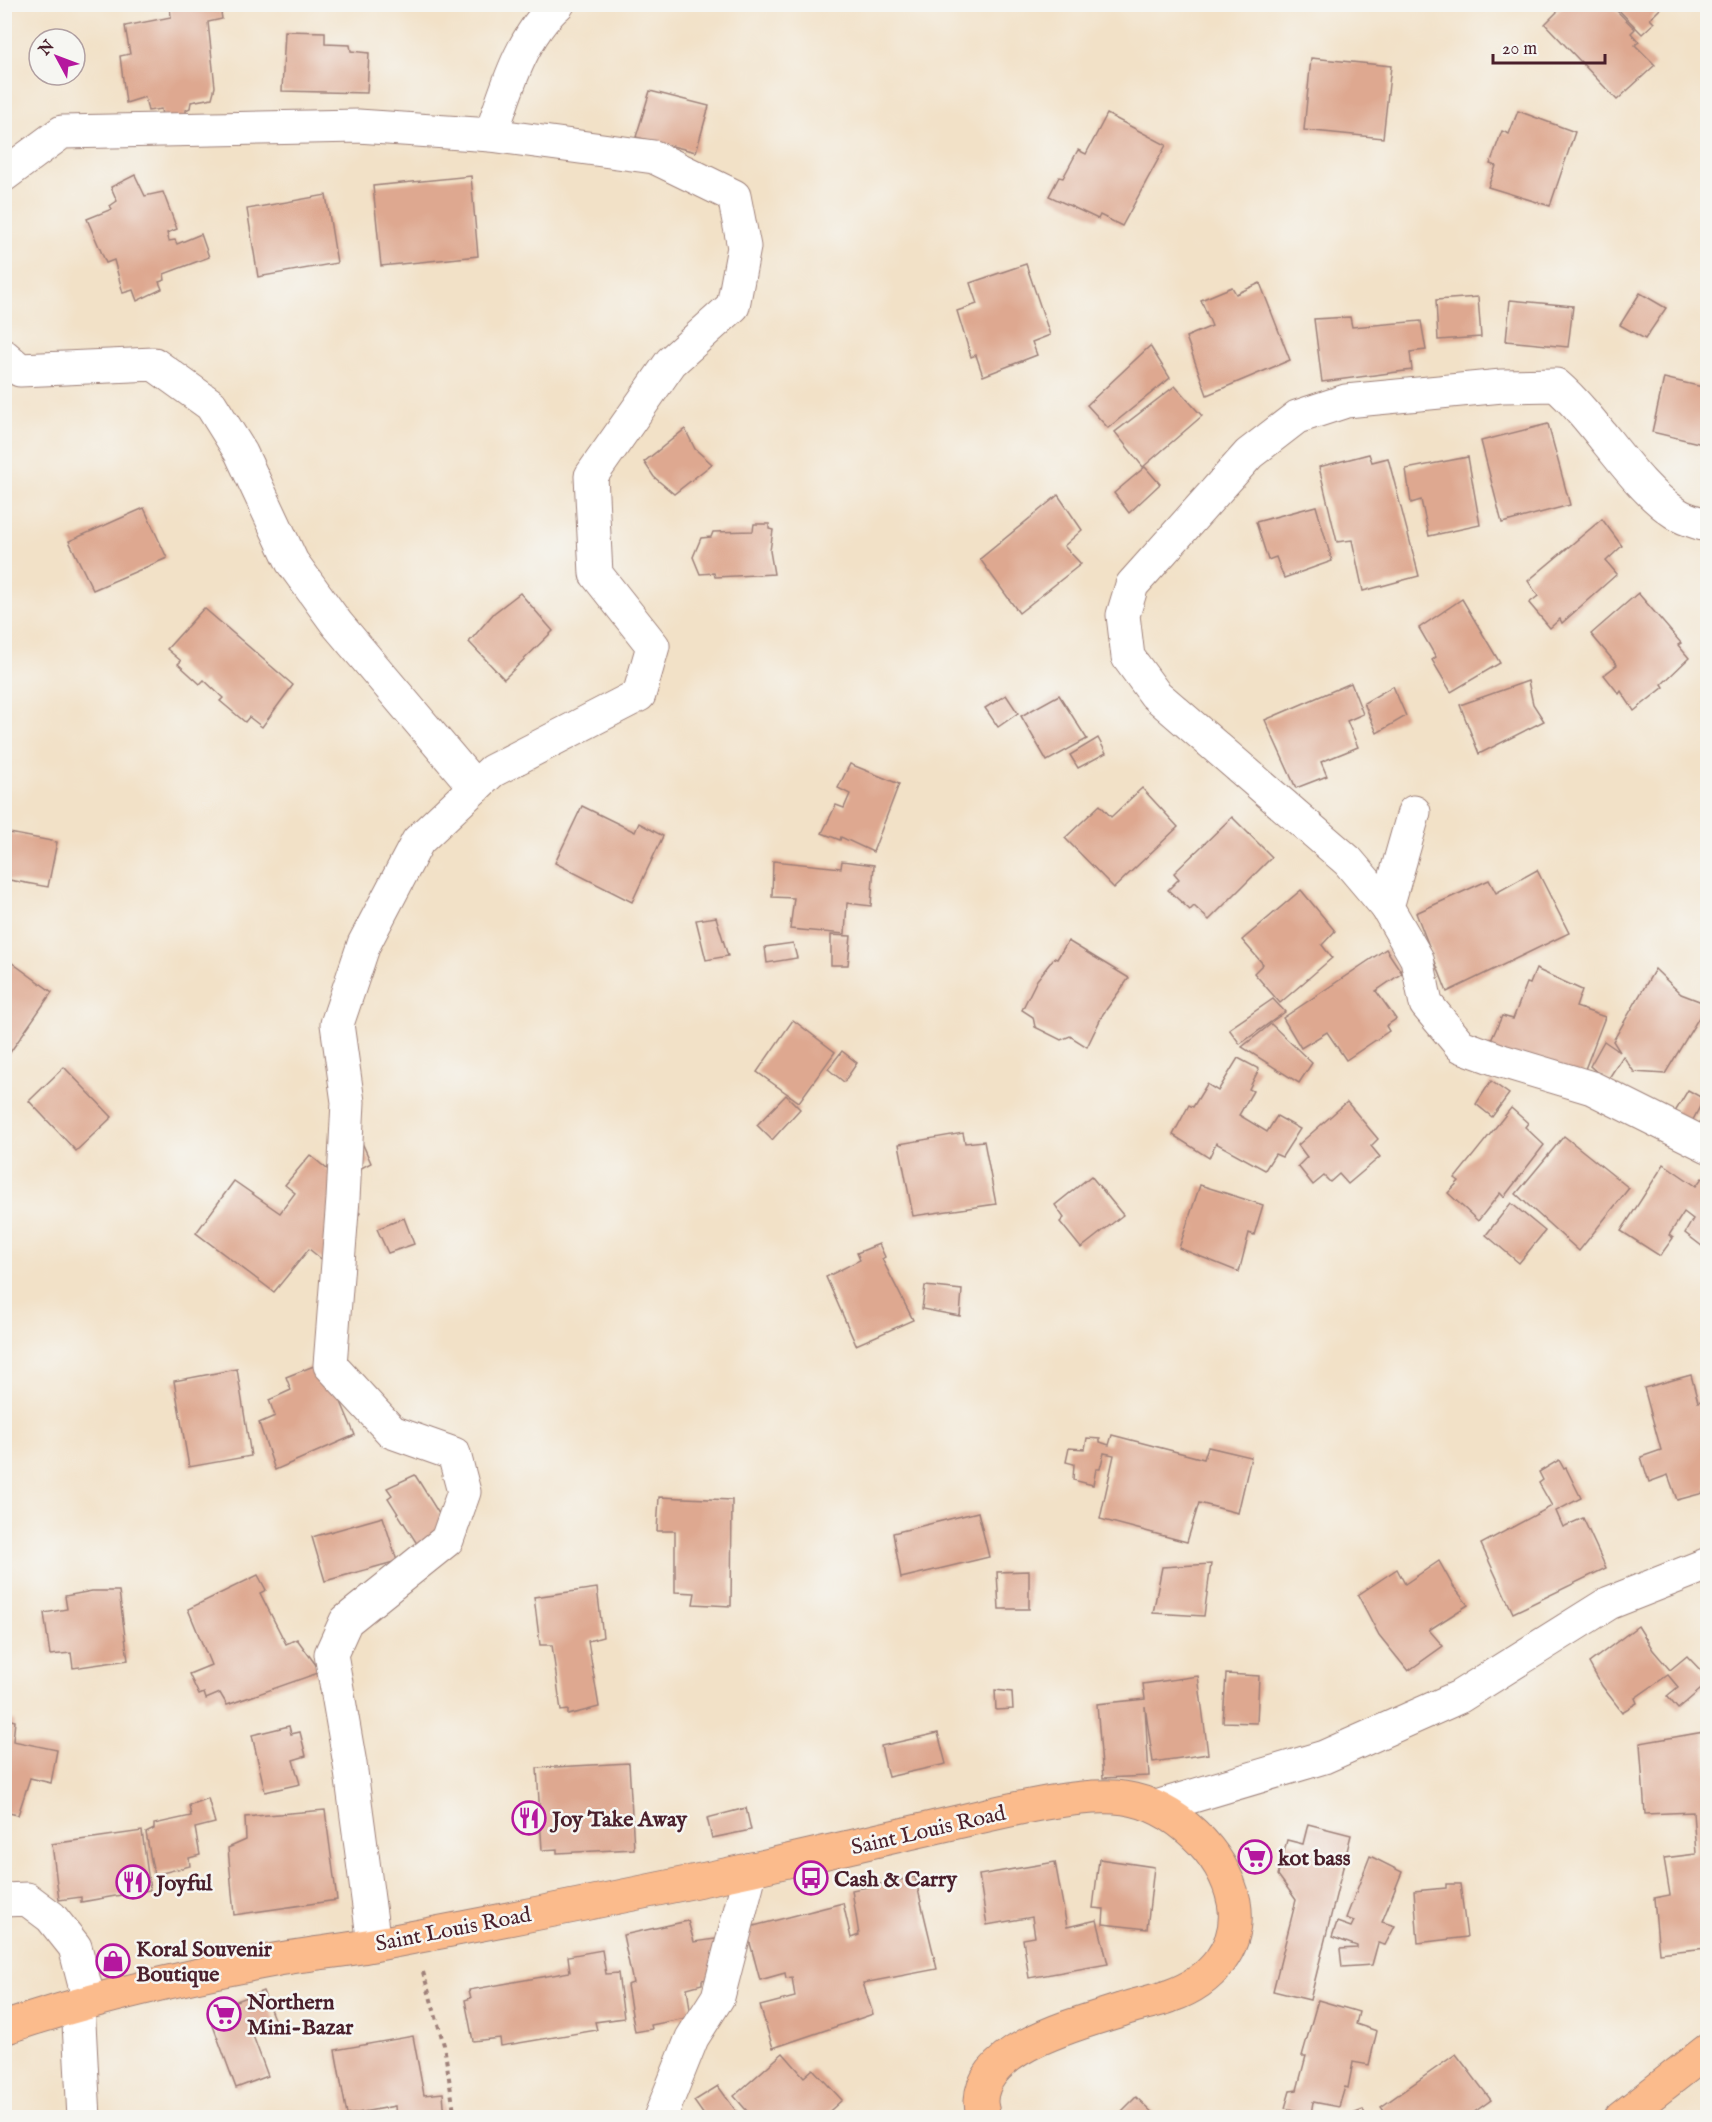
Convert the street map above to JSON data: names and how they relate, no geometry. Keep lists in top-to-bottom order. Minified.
{"streets":{"main road":["Saint Louis Road"]},"places":{"restaurant":["Joy Take Away","Joyful"],"supermarket":["kot bass","Northern Mini-Bazar"],"bus stop":["Cash & Carry"],"shop":["Koral Souvenir Boutique"]},"scale_bar":"20 m","north":"top left"}
